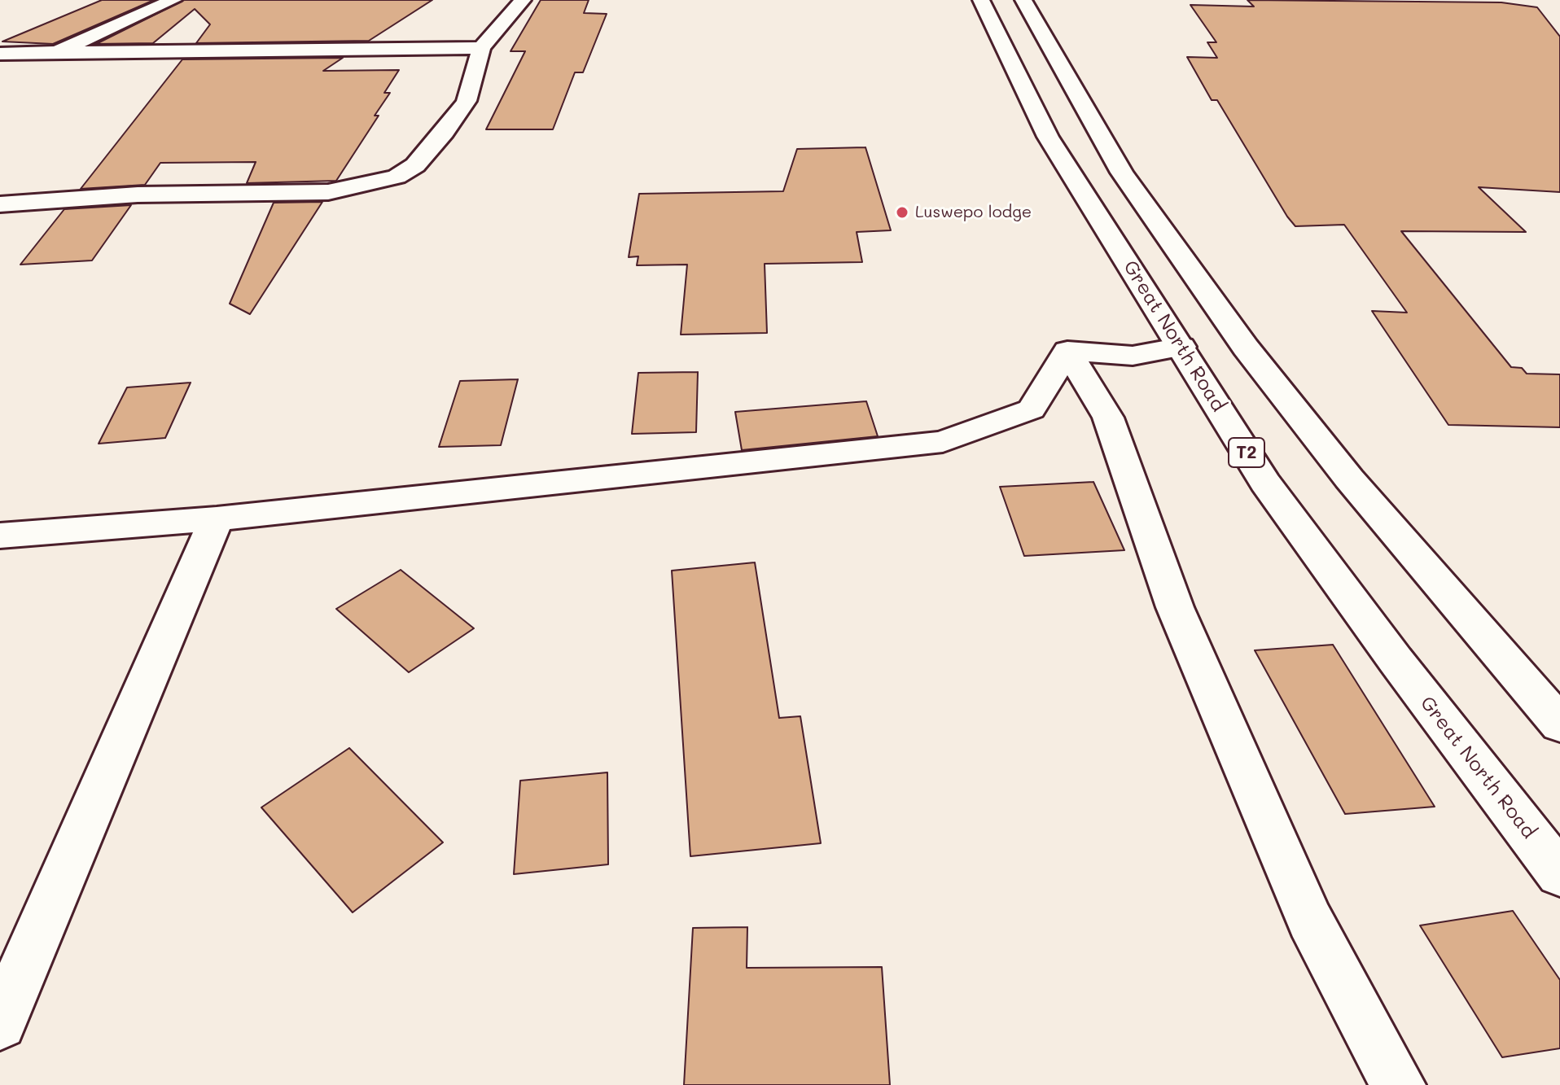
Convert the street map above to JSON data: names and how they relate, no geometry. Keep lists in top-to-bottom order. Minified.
{"streets":{"main road":["Great North Road","T2"]},"places":["Luswepo lodge"]}
